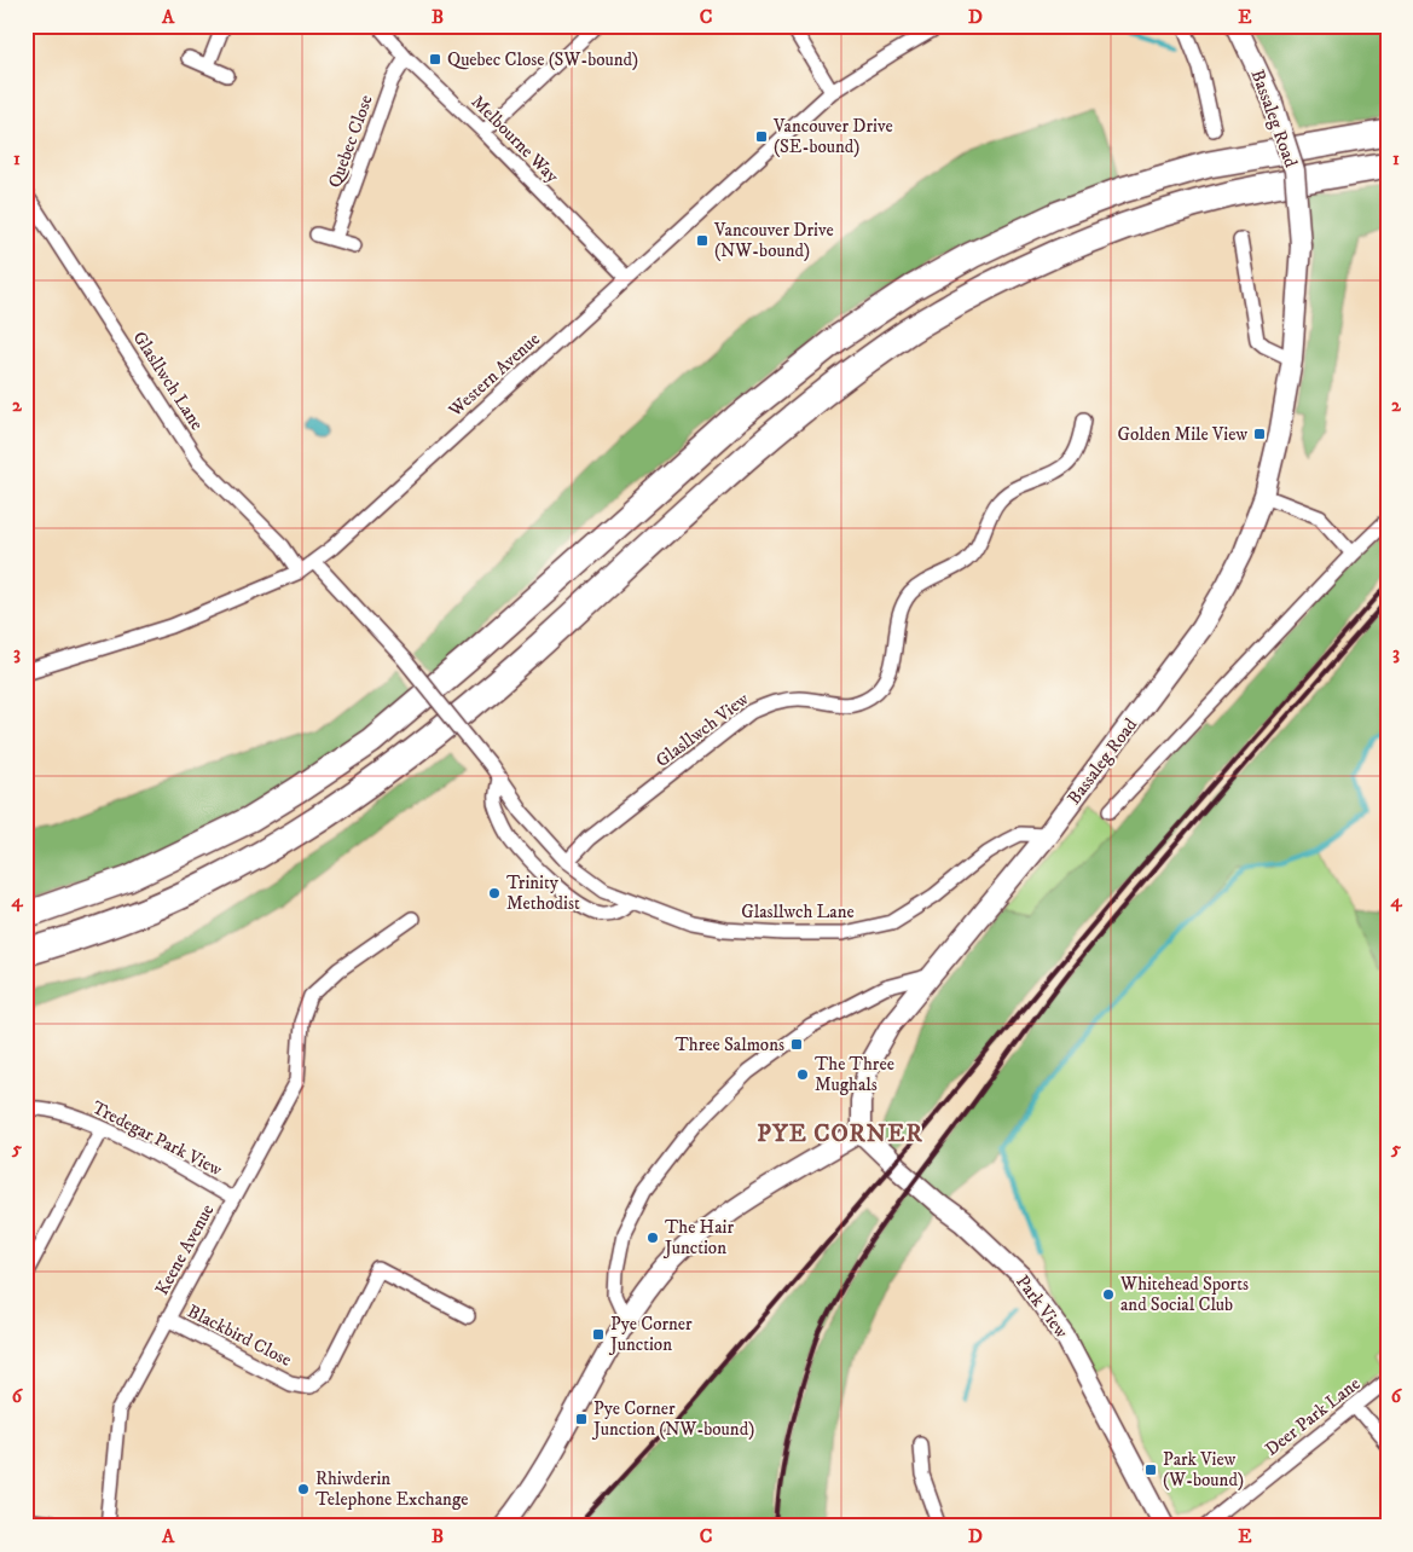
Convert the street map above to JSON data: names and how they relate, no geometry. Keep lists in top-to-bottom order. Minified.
{"streets":{"street":["Bassaleg Road","Melbourne Way","Quebec Close","Western Avenue","Glasllwch Lane","Glasllwch View","Tredegar Park View","Keene Avenue","Park View","Blackbird Close","Deer Park Lane"]},"crossings":[["Bassaleg Road","Glasllwch Lane"],["Bassaleg Road","Park View"],["Melbourne Way","Quebec Close"],["Melbourne Way","Western Avenue"],["Western Avenue","Glasllwch Lane"],["Glasllwch Lane","Glasllwch View"],["Tredegar Park View","Keene Avenue"],["Keene Avenue","Blackbird Close"]],"districts":["PYE CORNER"],"places":{"transit":["Quebec Close (SW-bound)","Vancouver Drive (SE-bound)","Vancouver Drive (NW-bound)","Golden Mile View","Three Salmons","Pye Corner Junction","Pye Corner Junction (NW-bound)","Park View (W-bound)"],"other":["Trinity Methodist","The Three Mughals","The Hair Junction","Whitehead Sports and Social Club","Rhiwderin Telephone Exchange"]},"grid":{"columns":["A","B","C","D","E"],"rows":["1","2","3","4","5","6"]}}
